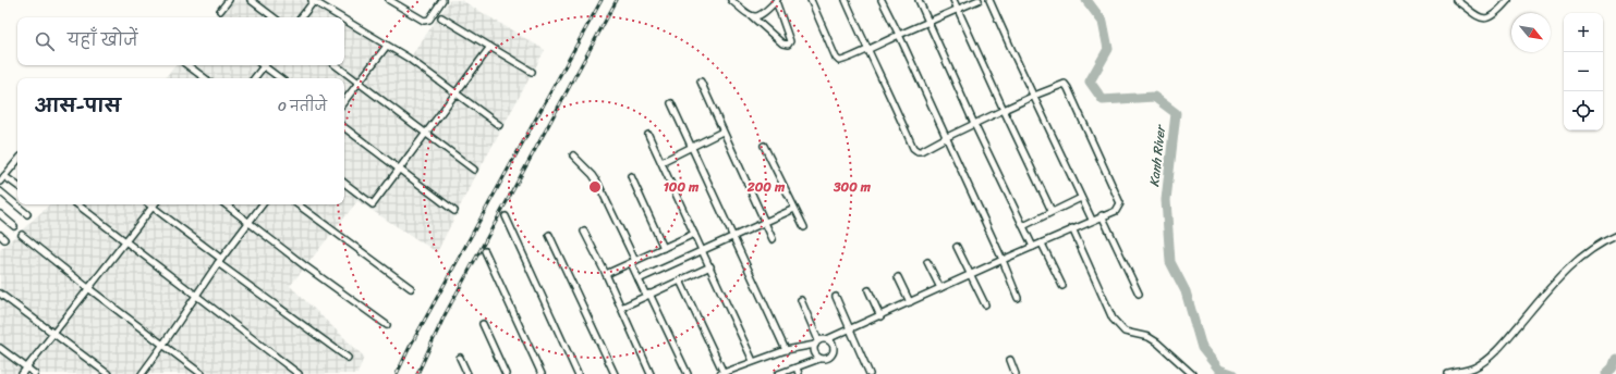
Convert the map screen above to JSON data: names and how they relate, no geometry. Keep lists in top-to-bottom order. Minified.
{"water":["Kanh River"],"north":"bottom right","page":{"map_buttons":["+","−"],"search":"यहाँ खोजें","heading":["आस-पास","0 नतीजे"]},"rings":["100 m","200 m","300 m"]}
